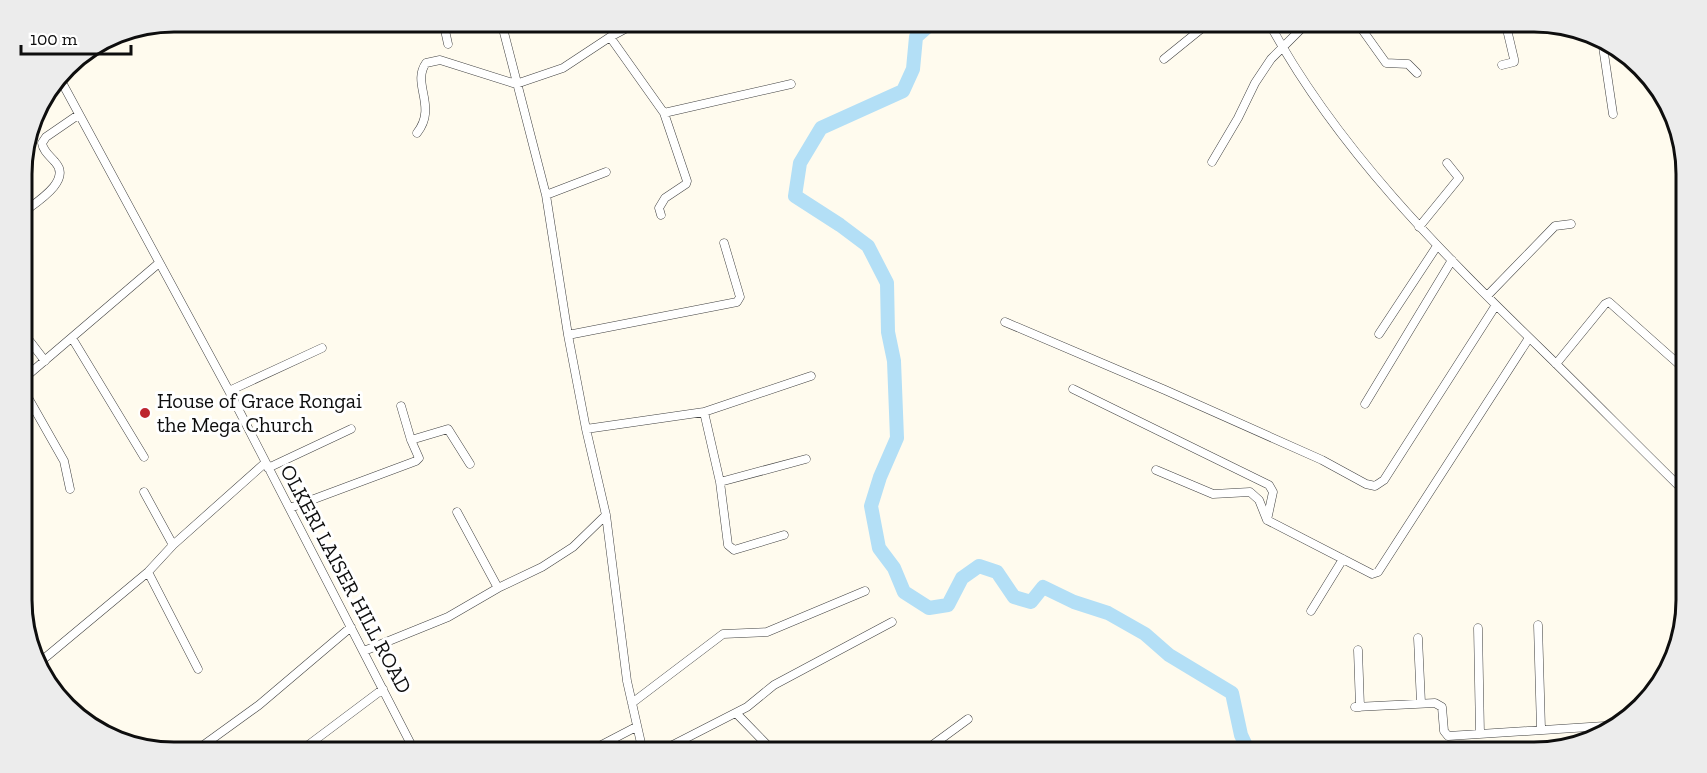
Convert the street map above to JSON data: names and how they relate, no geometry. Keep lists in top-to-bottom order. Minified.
{"streets":{"street":["OLKERI LAISER HILL ROAD"]},"places":["House of Grace Rongai the Mega Church"],"scale_bar":"100 m"}
